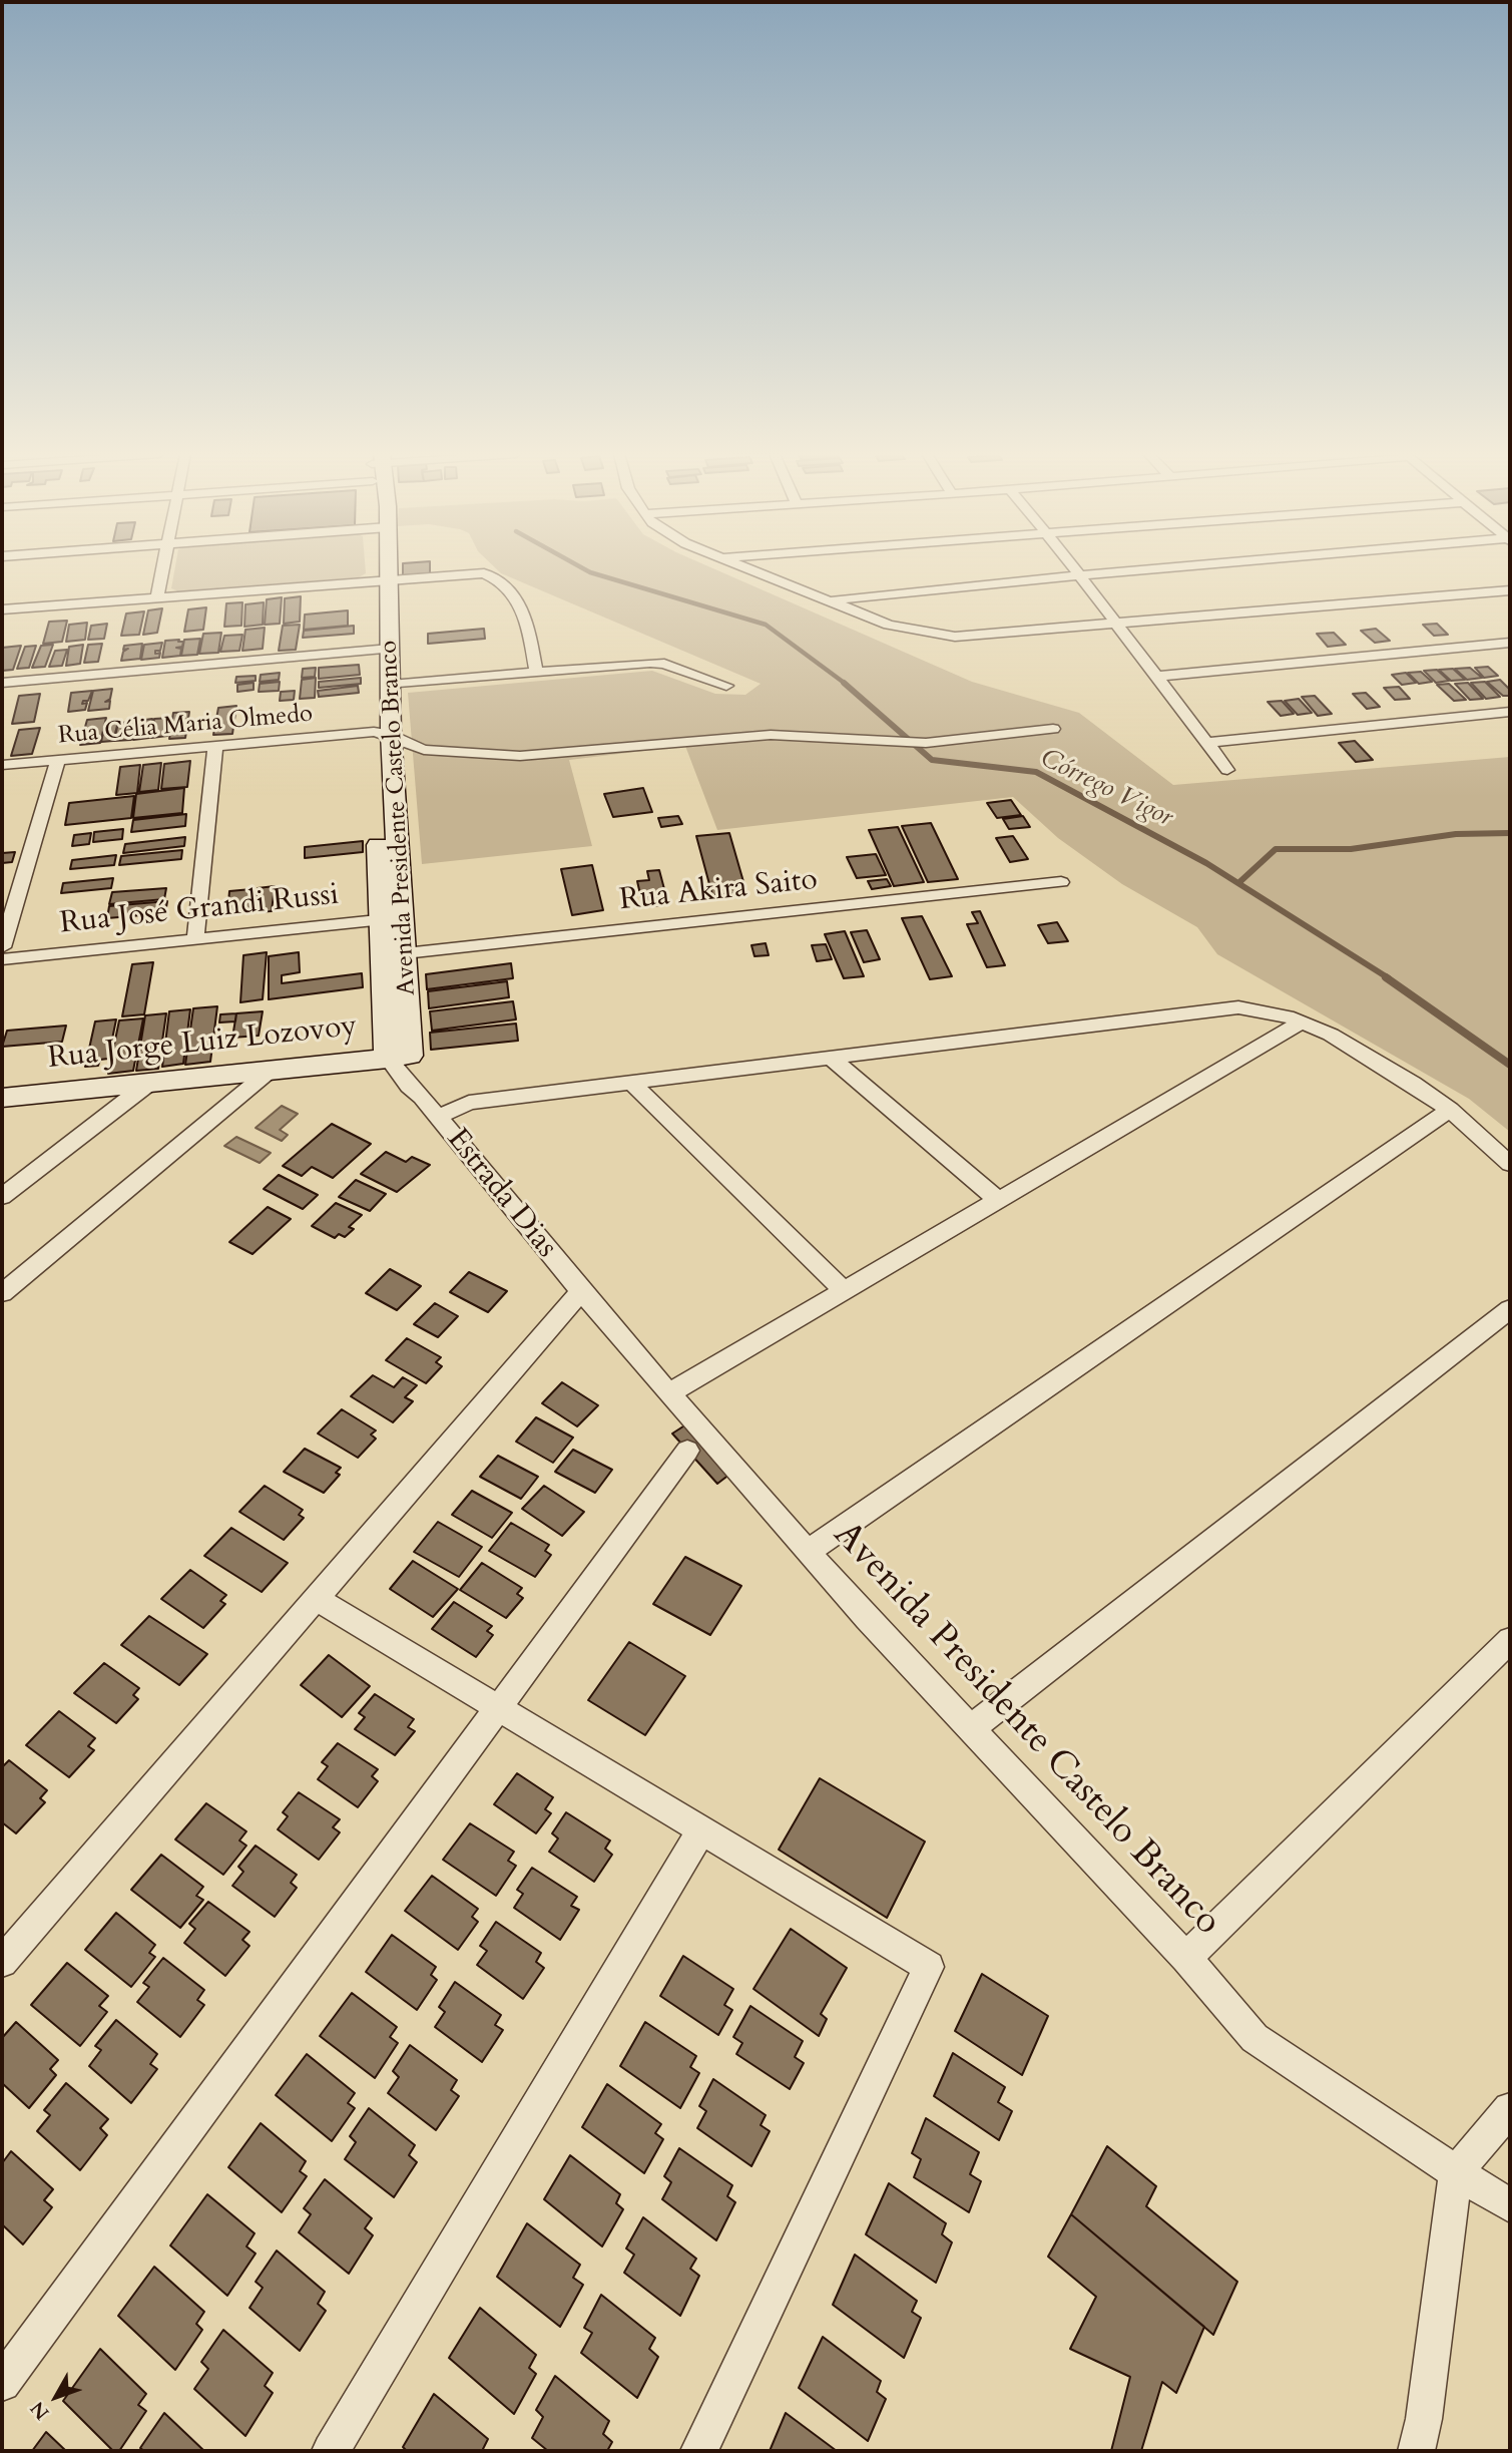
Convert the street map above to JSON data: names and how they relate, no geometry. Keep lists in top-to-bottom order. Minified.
{"streets":{"street":["Rua Célia Maria Olmedo","Avenida Presidente Castelo Branco","Rua Akira Saito","Rua José Grandi Russi","Rua Jorge Luiz Lozovoy","Estrada Dias"]},"crossings":[["Rua Célia Maria Olmedo","Avenida Presidente Castelo Branco"],["Avenida Presidente Castelo Branco","Rua Akira Saito"],["Avenida Presidente Castelo Branco","Rua José Grandi Russi"],["Avenida Presidente Castelo Branco","Rua Jorge Luiz Lozovoy"],["Avenida Presidente Castelo Branco","Estrada Dias"],["Rua Jorge Luiz Lozovoy","Estrada Dias"]],"water":["Córrego Vigor"],"north":"bottom left"}
